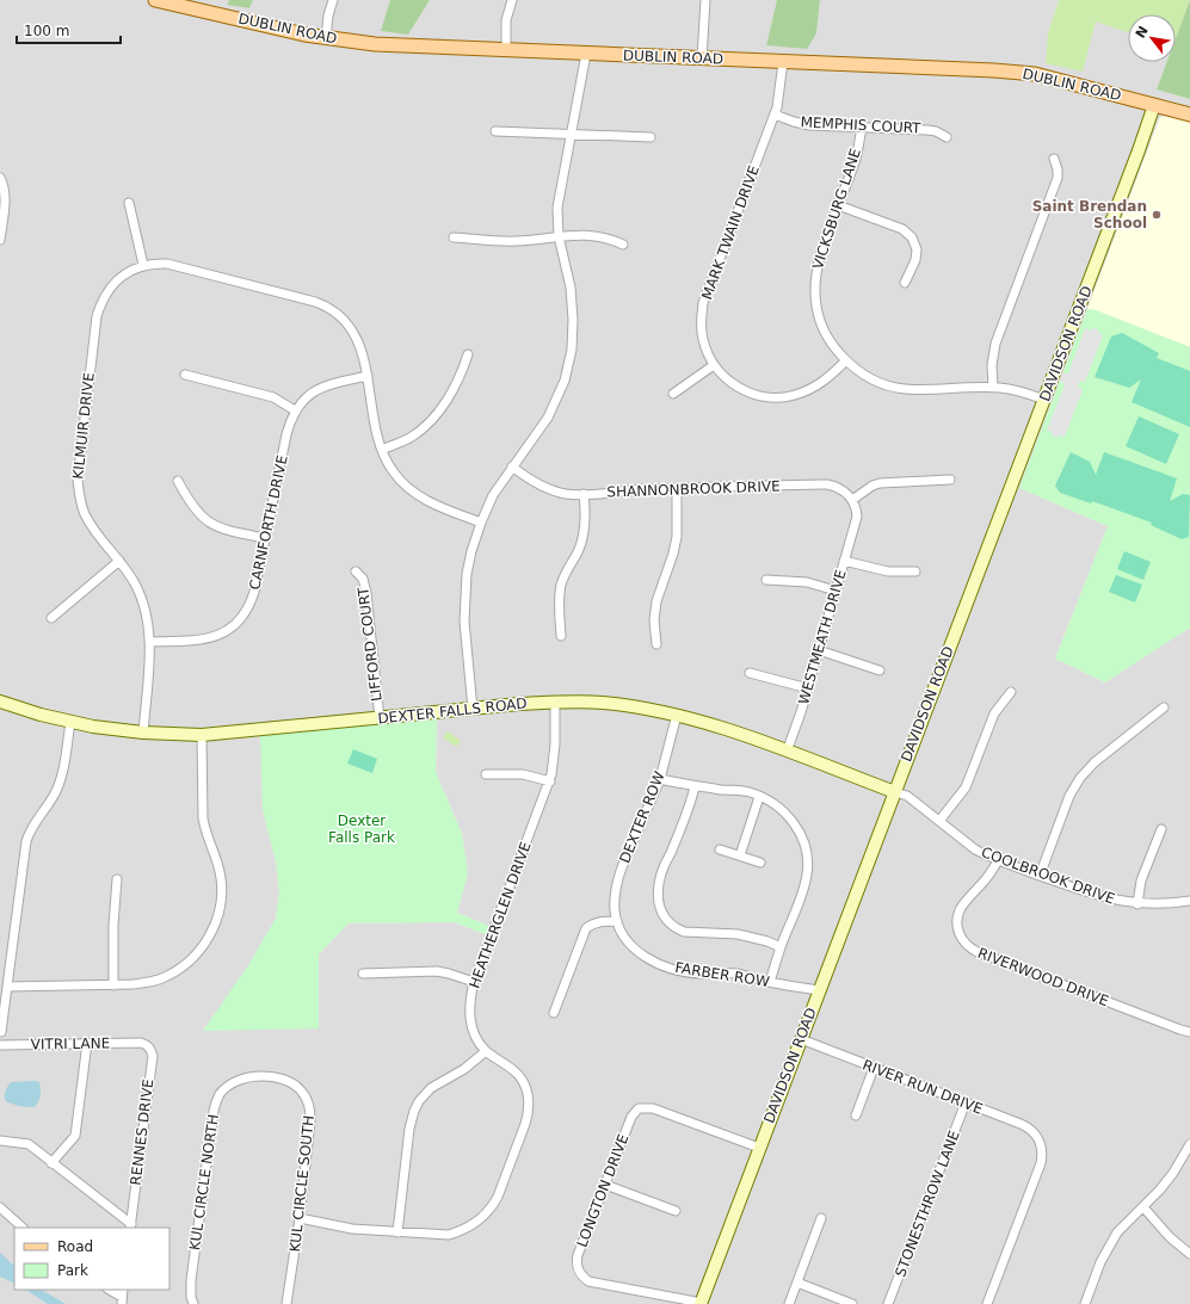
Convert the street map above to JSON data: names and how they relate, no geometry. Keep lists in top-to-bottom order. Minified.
{"streets":{"main road":["DUBLIN ROAD","DAVIDSON ROAD","DEXTER FALLS ROAD"],"street":["MEMPHIS COURT","VICKSBURG LANE","MARK TWAIN DRIVE","KILMUIR DRIVE","SHANNONBROOK DRIVE","CARNFORTH DRIVE","WESTMEATH DRIVE","LIFFORD COURT","DEXTER ROW","COOLBROOK DRIVE","HEATHERGLEN DRIVE","FARBER ROW","RIVERWOOD DRIVE","VITRI LANE","RIVER RUN DRIVE","RENNES DRIVE","KUL CIRCLE NORTH","KUL CIRCLE SOUTH","LONGTON DRIVE","STONESTHROW LANE"]},"crossings":[["DUBLIN ROAD","MARK TWAIN DRIVE"],["DUBLIN ROAD","DAVIDSON ROAD"],["MEMPHIS COURT","VICKSBURG LANE"],["MEMPHIS COURT","MARK TWAIN DRIVE"],["VICKSBURG LANE","MARK TWAIN DRIVE"],["VICKSBURG LANE","DAVIDSON ROAD"],["DAVIDSON ROAD","DEXTER FALLS ROAD"],["DAVIDSON ROAD","COOLBROOK DRIVE"],["DAVIDSON ROAD","FARBER ROW"],["DAVIDSON ROAD","RIVER RUN DRIVE"],["DAVIDSON ROAD","LONGTON DRIVE"],["KILMUIR DRIVE","CARNFORTH DRIVE"],["KILMUIR DRIVE","DEXTER FALLS ROAD"],["SHANNONBROOK DRIVE","WESTMEATH DRIVE"],["WESTMEATH DRIVE","DEXTER FALLS ROAD"],["LIFFORD COURT","DEXTER FALLS ROAD"],["DEXTER FALLS ROAD","DEXTER ROW"],["DEXTER FALLS ROAD","COOLBROOK DRIVE"],["DEXTER FALLS ROAD","HEATHERGLEN DRIVE"],["DEXTER ROW","FARBER ROW"],["COOLBROOK DRIVE","RIVERWOOD DRIVE"],["VITRI LANE","RENNES DRIVE"],["RIVER RUN DRIVE","STONESTHROW LANE"],["KUL CIRCLE NORTH","KUL CIRCLE SOUTH"]],"parks":["Dexter Falls Park"],"places":["Saint Brendan School"],"legend":["Road","Park"],"scale_bar":"100 m","north":"top left"}
